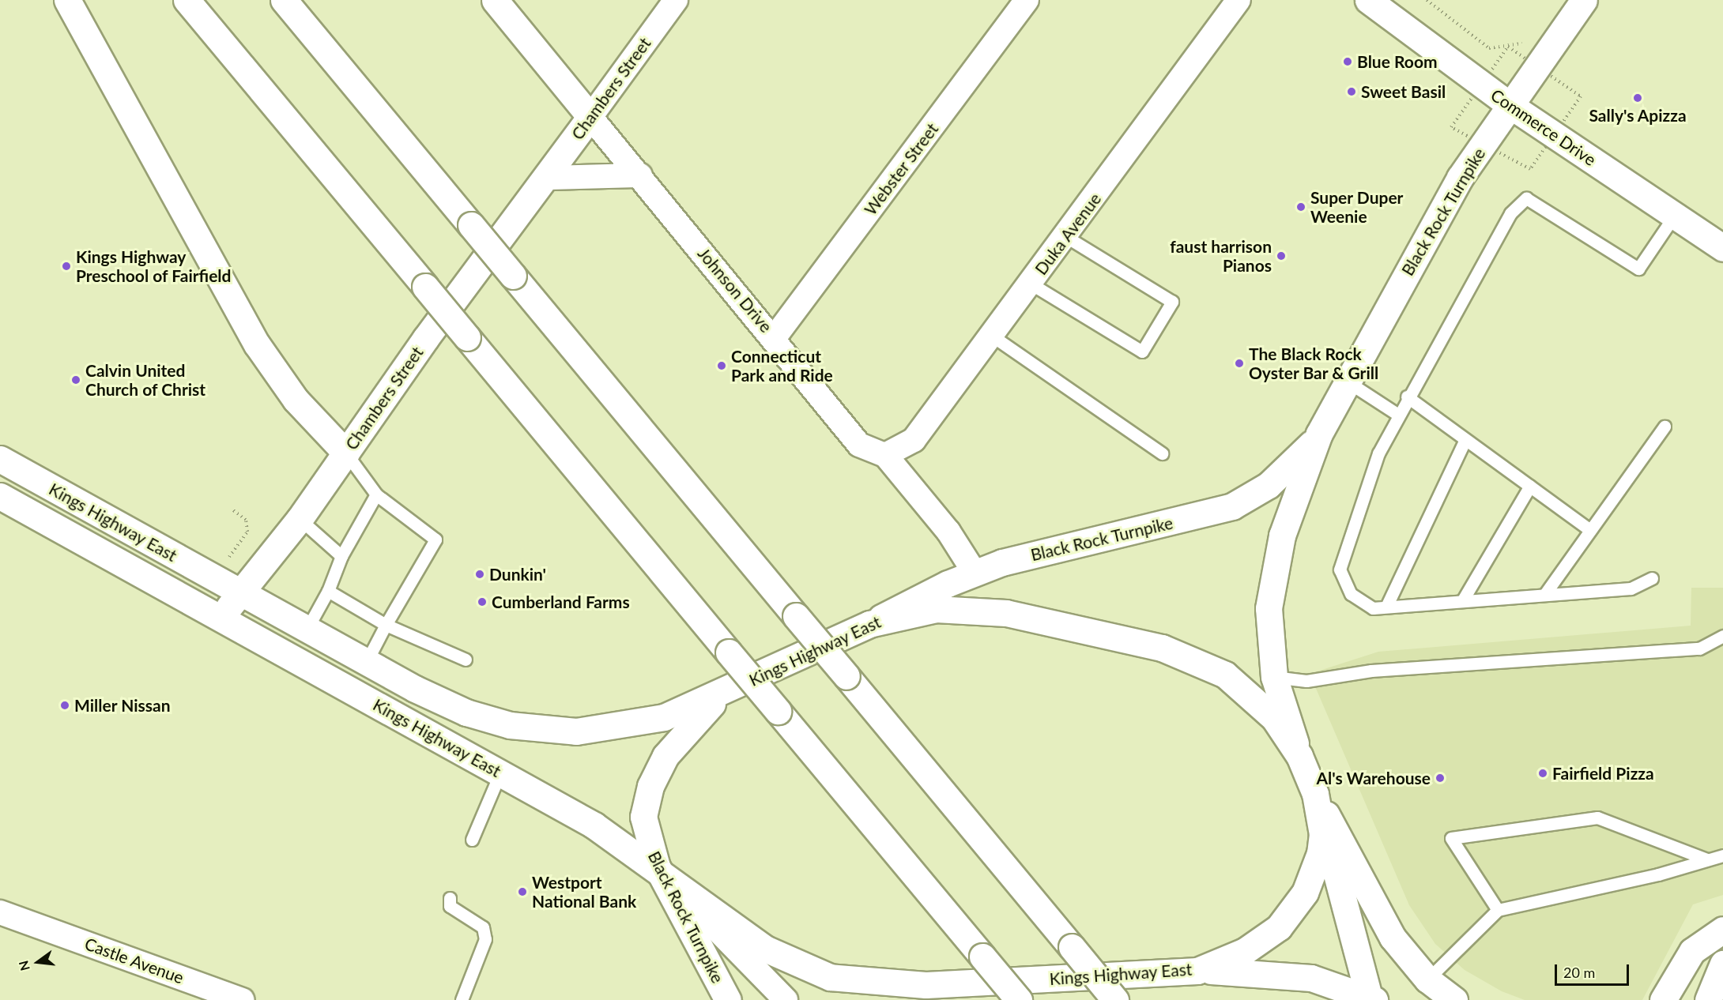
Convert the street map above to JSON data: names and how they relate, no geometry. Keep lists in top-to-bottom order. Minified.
{"streets":{"main road":["Chambers Street","Commerce Drive","Black Rock Turnpike","Johnson Drive","Kings Highway East"],"street":["Webster Street","Duka Avenue","Castle Avenue"]},"crossings":[["Chambers Street","Johnson Drive"],["Chambers Street","Kings Highway East"],["Commerce Drive","Black Rock Turnpike"],["Webster Street","Johnson Drive"],["Black Rock Turnpike","Johnson Drive"],["Black Rock Turnpike","Kings Highway East"],["Duka Avenue","Johnson Drive"]],"places":["Blue Room","Sweet Basil","Sally's Apizza","Super Duper Weenie","faust harrison Pianos","Kings Highway Preschool of Fairfield","The Black Rock Oyster Bar & Grill","Connecticut Park and Ride","Calvin United Church of Christ","Dunkin'","Cumberland Farms","Miller Nissan","Fairfield Pizza","Al's Warehouse","Westport National Bank"],"scale_bar":"20 m","north":"left"}
